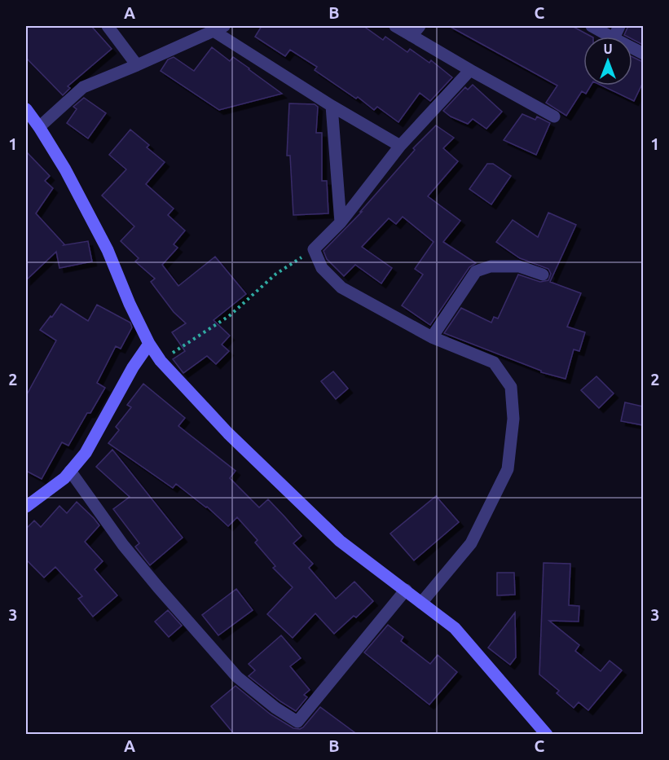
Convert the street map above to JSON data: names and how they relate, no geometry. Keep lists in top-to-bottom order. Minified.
{"north":"top","grid":{"columns":["A","B","C"],"rows":["1","2","3"]}}
